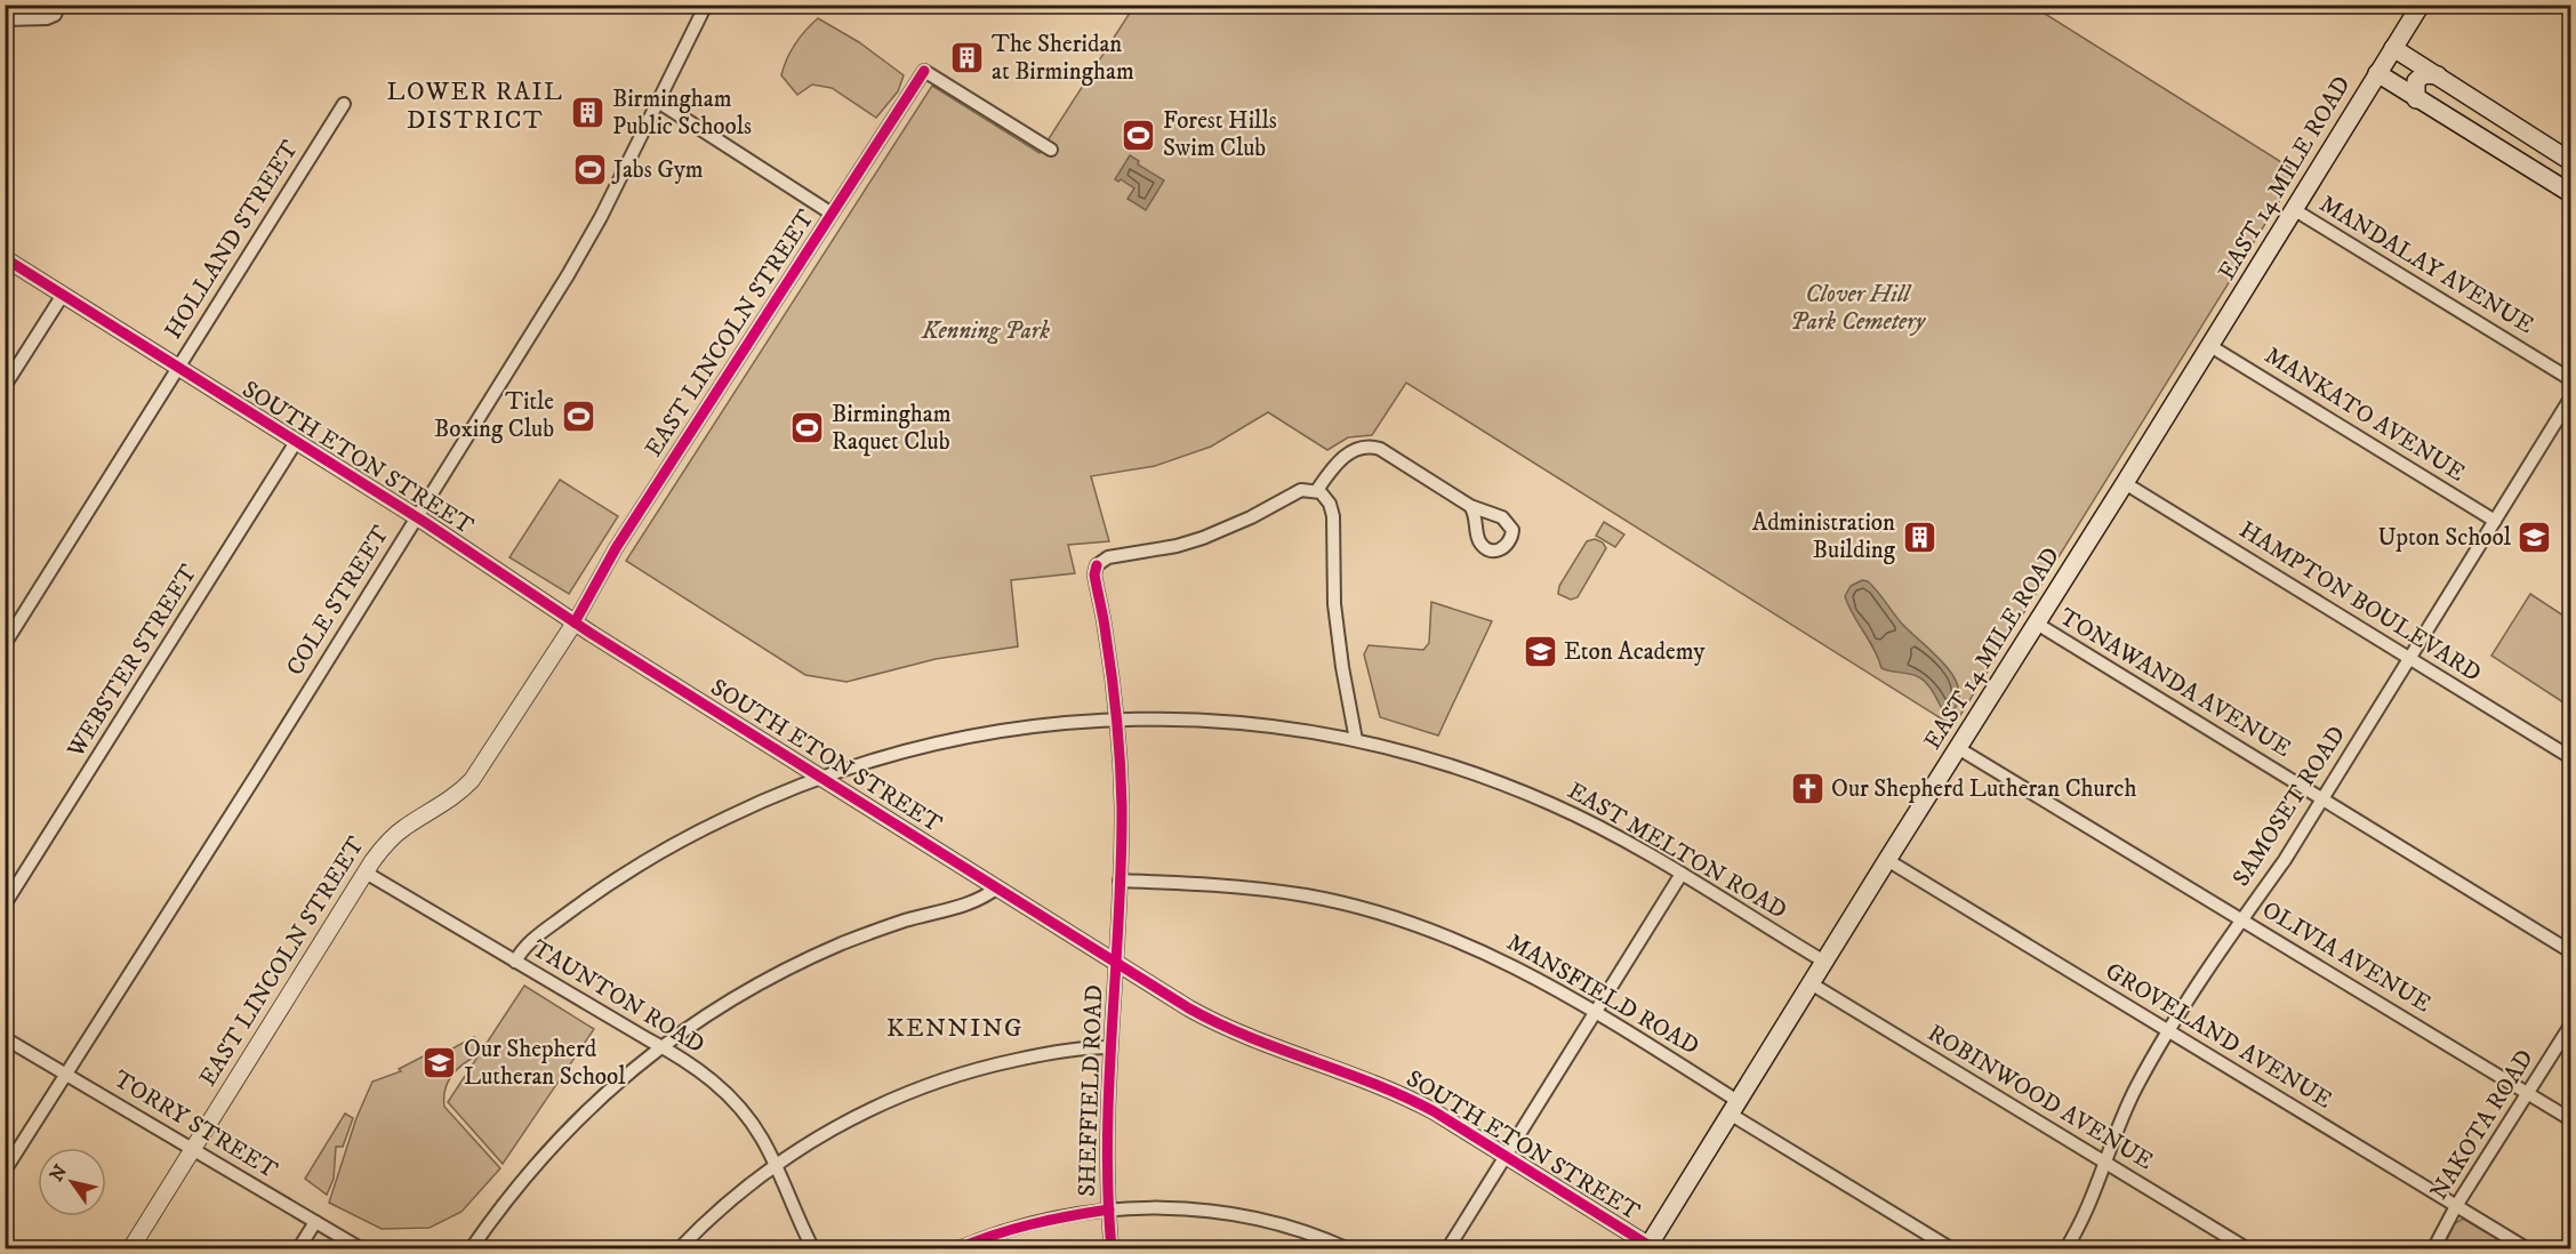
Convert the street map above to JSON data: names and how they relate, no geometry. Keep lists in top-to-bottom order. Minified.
{"streets":{"main road":["EAST 14 MILE ROAD"],"street":["HOLLAND STREET","MANDALAY AVENUE","EAST LINCOLN STREET","MANKATO AVENUE","SOUTH ETON STREET","COLE STREET","HAMPTON BOULEVARD","WEBSTER STREET","TONAWANDA AVENUE","SAMOSET ROAD","EAST MELTON ROAD","OLIVIA AVENUE","MANSFIELD ROAD","TAUNTON ROAD","GROVELAND AVENUE","SHEFFIELD ROAD","ROBINWOOD AVENUE","TORRY STREET","NAKOTA ROAD"]},"crossings":[["EAST 14 MILE ROAD","MANDALAY AVENUE"],["EAST 14 MILE ROAD","MANKATO AVENUE"],["EAST 14 MILE ROAD","SOUTH ETON STREET"],["EAST 14 MILE ROAD","HAMPTON BOULEVARD"],["EAST 14 MILE ROAD","TONAWANDA AVENUE"],["EAST 14 MILE ROAD","EAST MELTON ROAD"],["EAST 14 MILE ROAD","OLIVIA AVENUE"],["EAST 14 MILE ROAD","MANSFIELD ROAD"],["EAST 14 MILE ROAD","GROVELAND AVENUE"],["EAST 14 MILE ROAD","ROBINWOOD AVENUE"],["HOLLAND STREET","SOUTH ETON STREET"],["EAST LINCOLN STREET","SOUTH ETON STREET"],["EAST LINCOLN STREET","TAUNTON ROAD"],["EAST LINCOLN STREET","TORRY STREET"],["MANKATO AVENUE","SAMOSET ROAD"],["SOUTH ETON STREET","COLE STREET"],["SOUTH ETON STREET","WEBSTER STREET"],["SOUTH ETON STREET","EAST MELTON ROAD"],["SOUTH ETON STREET","SHEFFIELD ROAD"],["COLE STREET","TORRY STREET"],["HAMPTON BOULEVARD","SAMOSET ROAD"],["TONAWANDA AVENUE","SAMOSET ROAD"],["SAMOSET ROAD","OLIVIA AVENUE"],["SAMOSET ROAD","GROVELAND AVENUE"],["SAMOSET ROAD","ROBINWOOD AVENUE"],["EAST MELTON ROAD","TAUNTON ROAD"],["EAST MELTON ROAD","SHEFFIELD ROAD"],["OLIVIA AVENUE","NAKOTA ROAD"],["MANSFIELD ROAD","SHEFFIELD ROAD"],["GROVELAND AVENUE","NAKOTA ROAD"]],"districts":["LOWER RAIL DISTRICT","KENNING"],"parks":["Clover Hill Park Cemetery","Kenning Park"],"places":{"building":["The Sheridan at Birmingham","Birmingham Public Schools","Administration Building"],"sports":["Forest Hills Swim Club","Jabs Gym","Title Boxing Club","Birmingham Raquet Club"],"school or university":["Upton School","Eton Academy","Our Shepherd Lutheran School"],"church":["Our Shepherd Lutheran Church"]},"north":"top left"}
